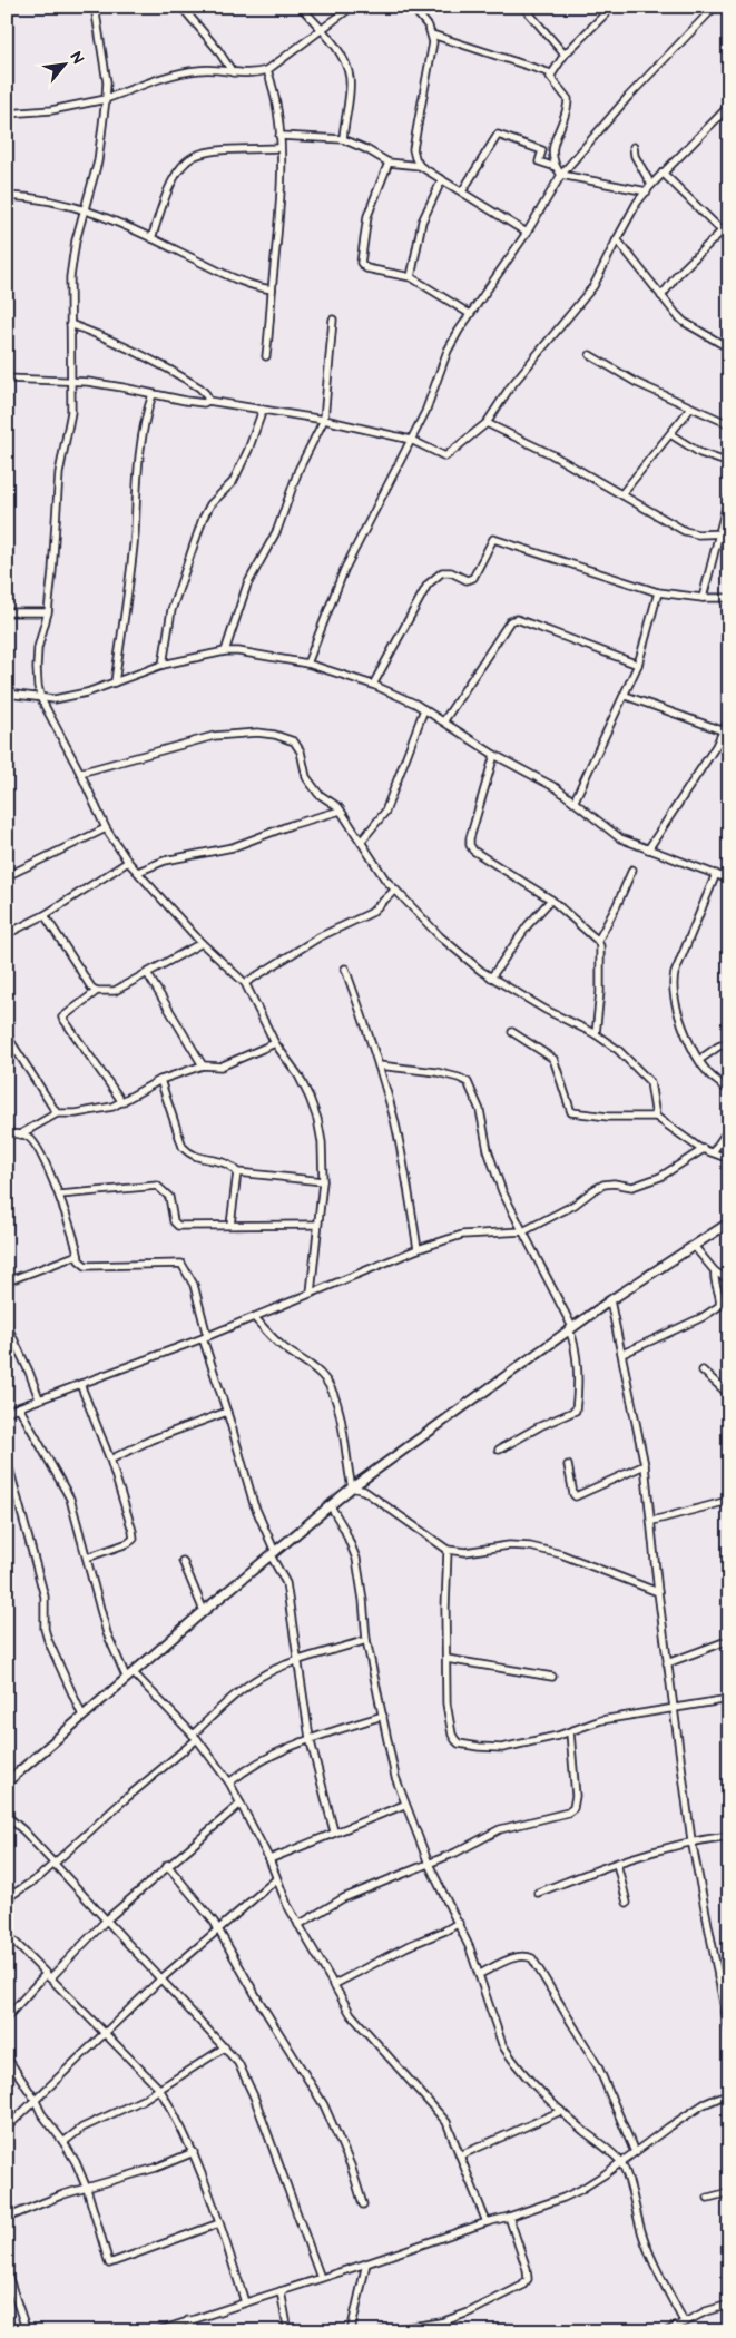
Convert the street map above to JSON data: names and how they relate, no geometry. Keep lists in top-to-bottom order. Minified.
{"north":"top right"}
